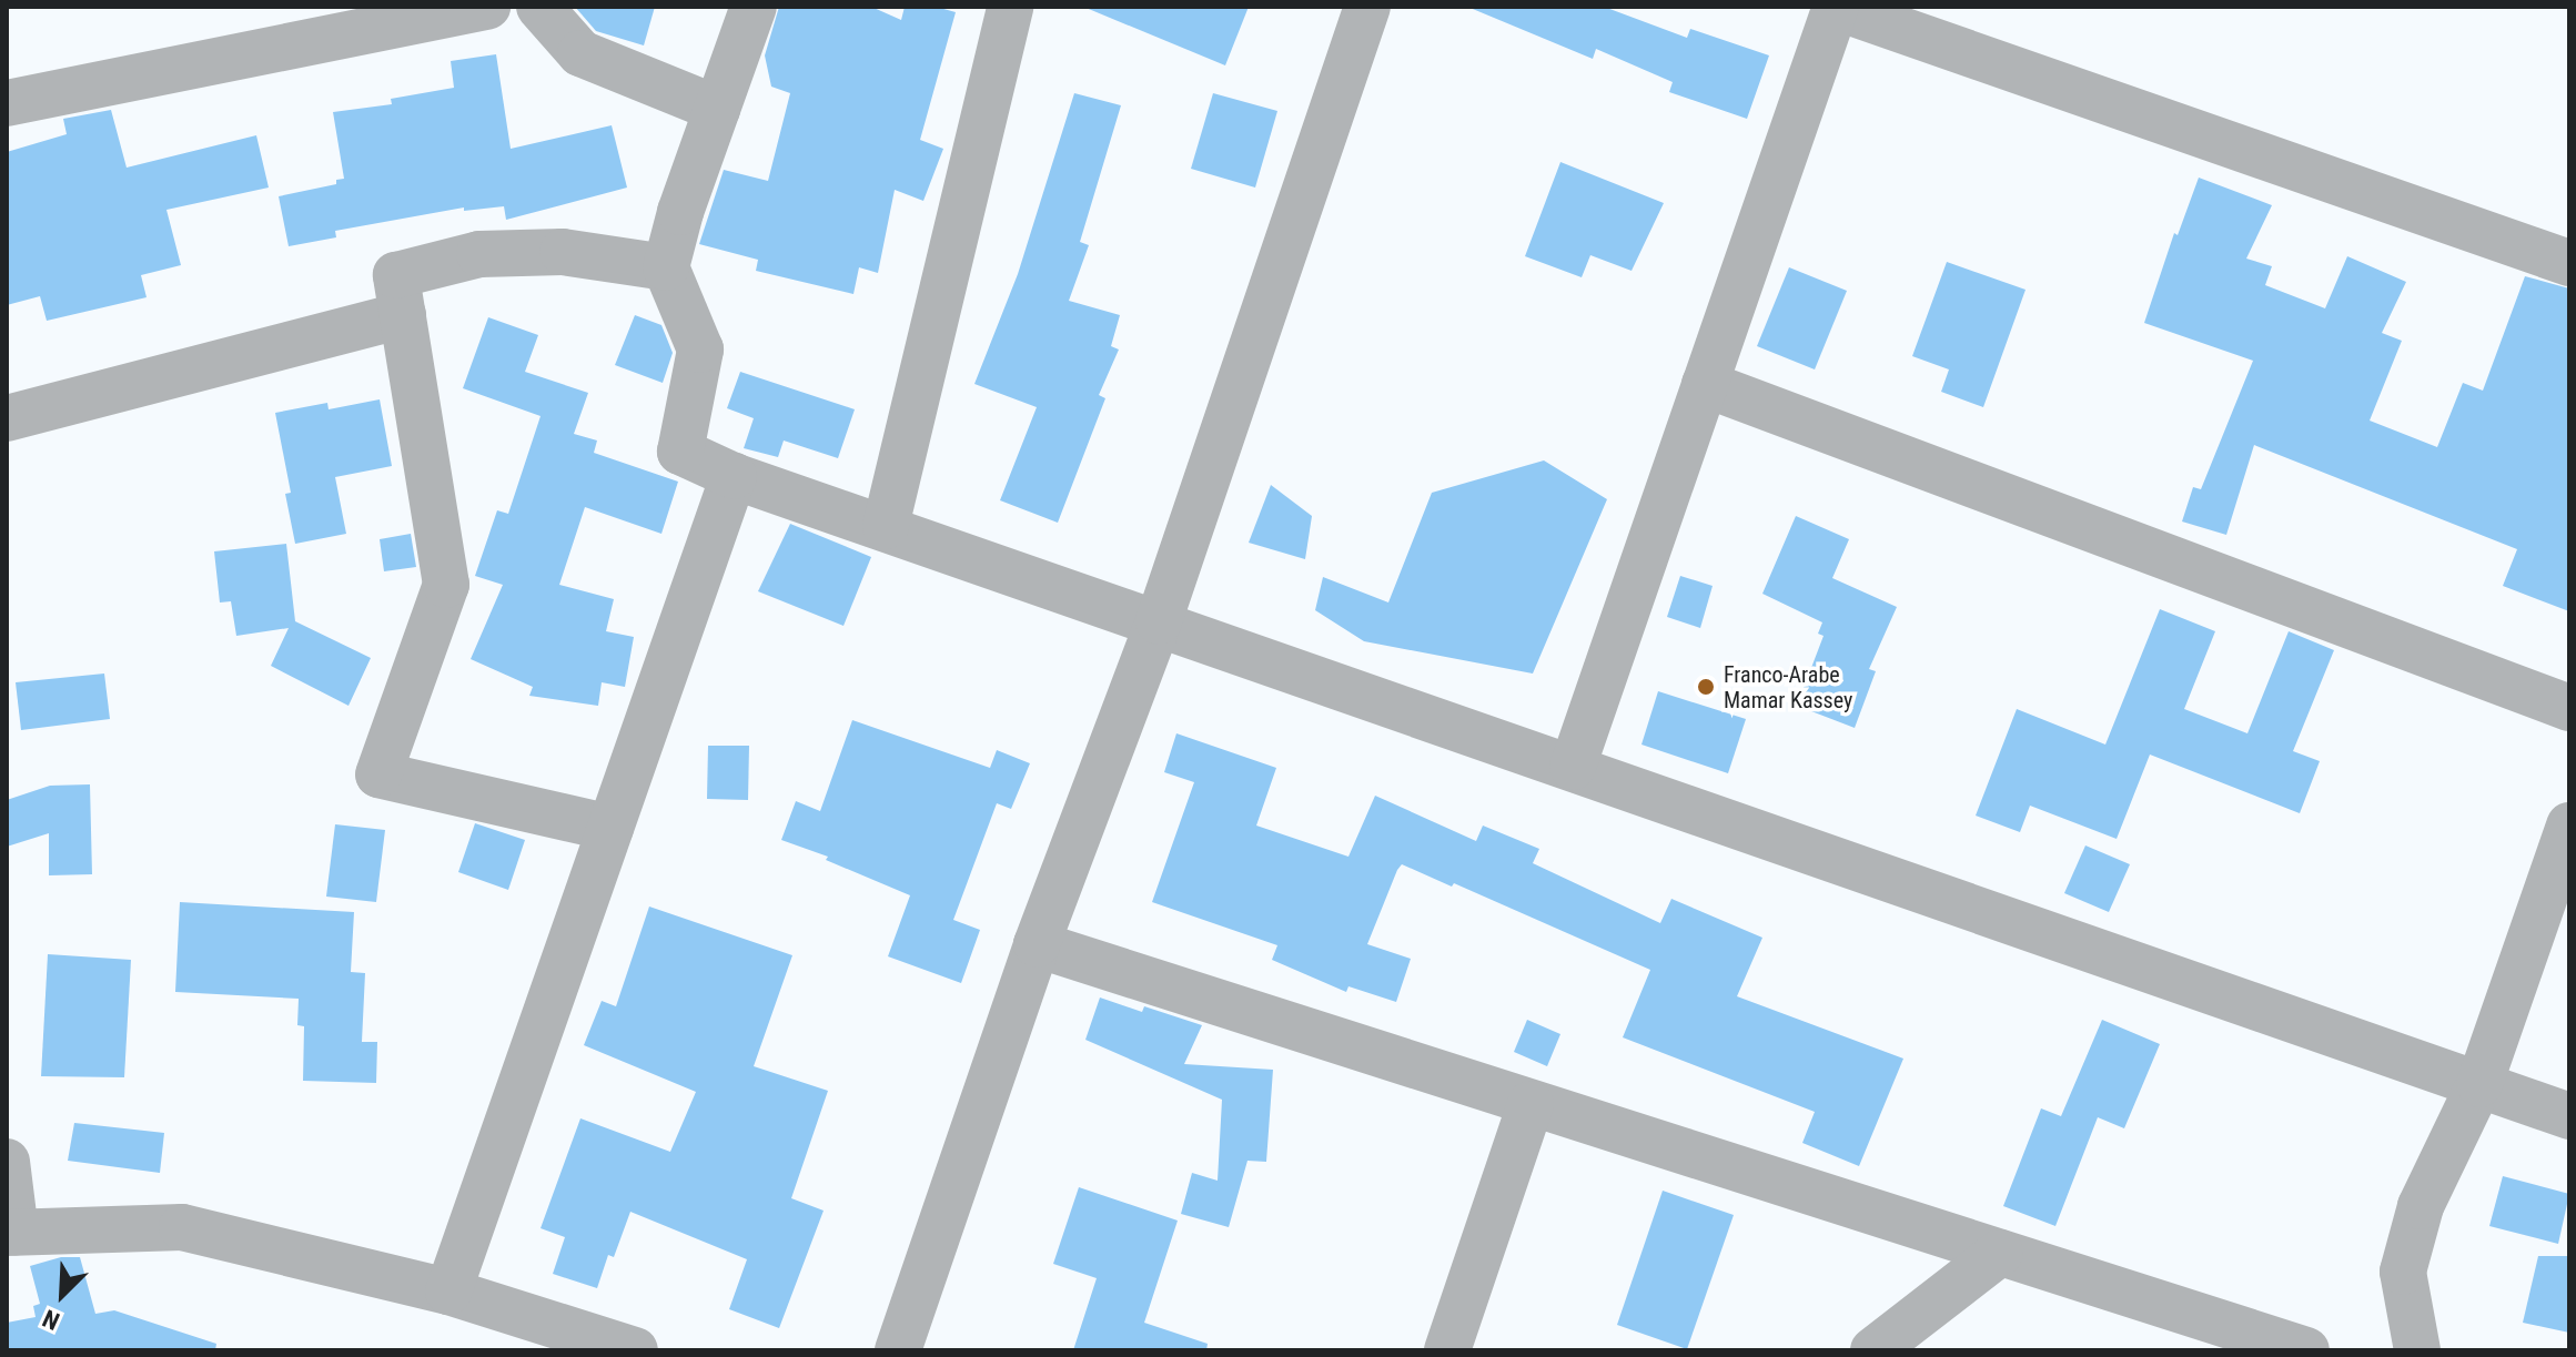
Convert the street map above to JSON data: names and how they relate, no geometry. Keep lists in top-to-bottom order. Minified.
{"places":["Franco-Arabe Mamar Kassey"],"north":"bottom left"}
